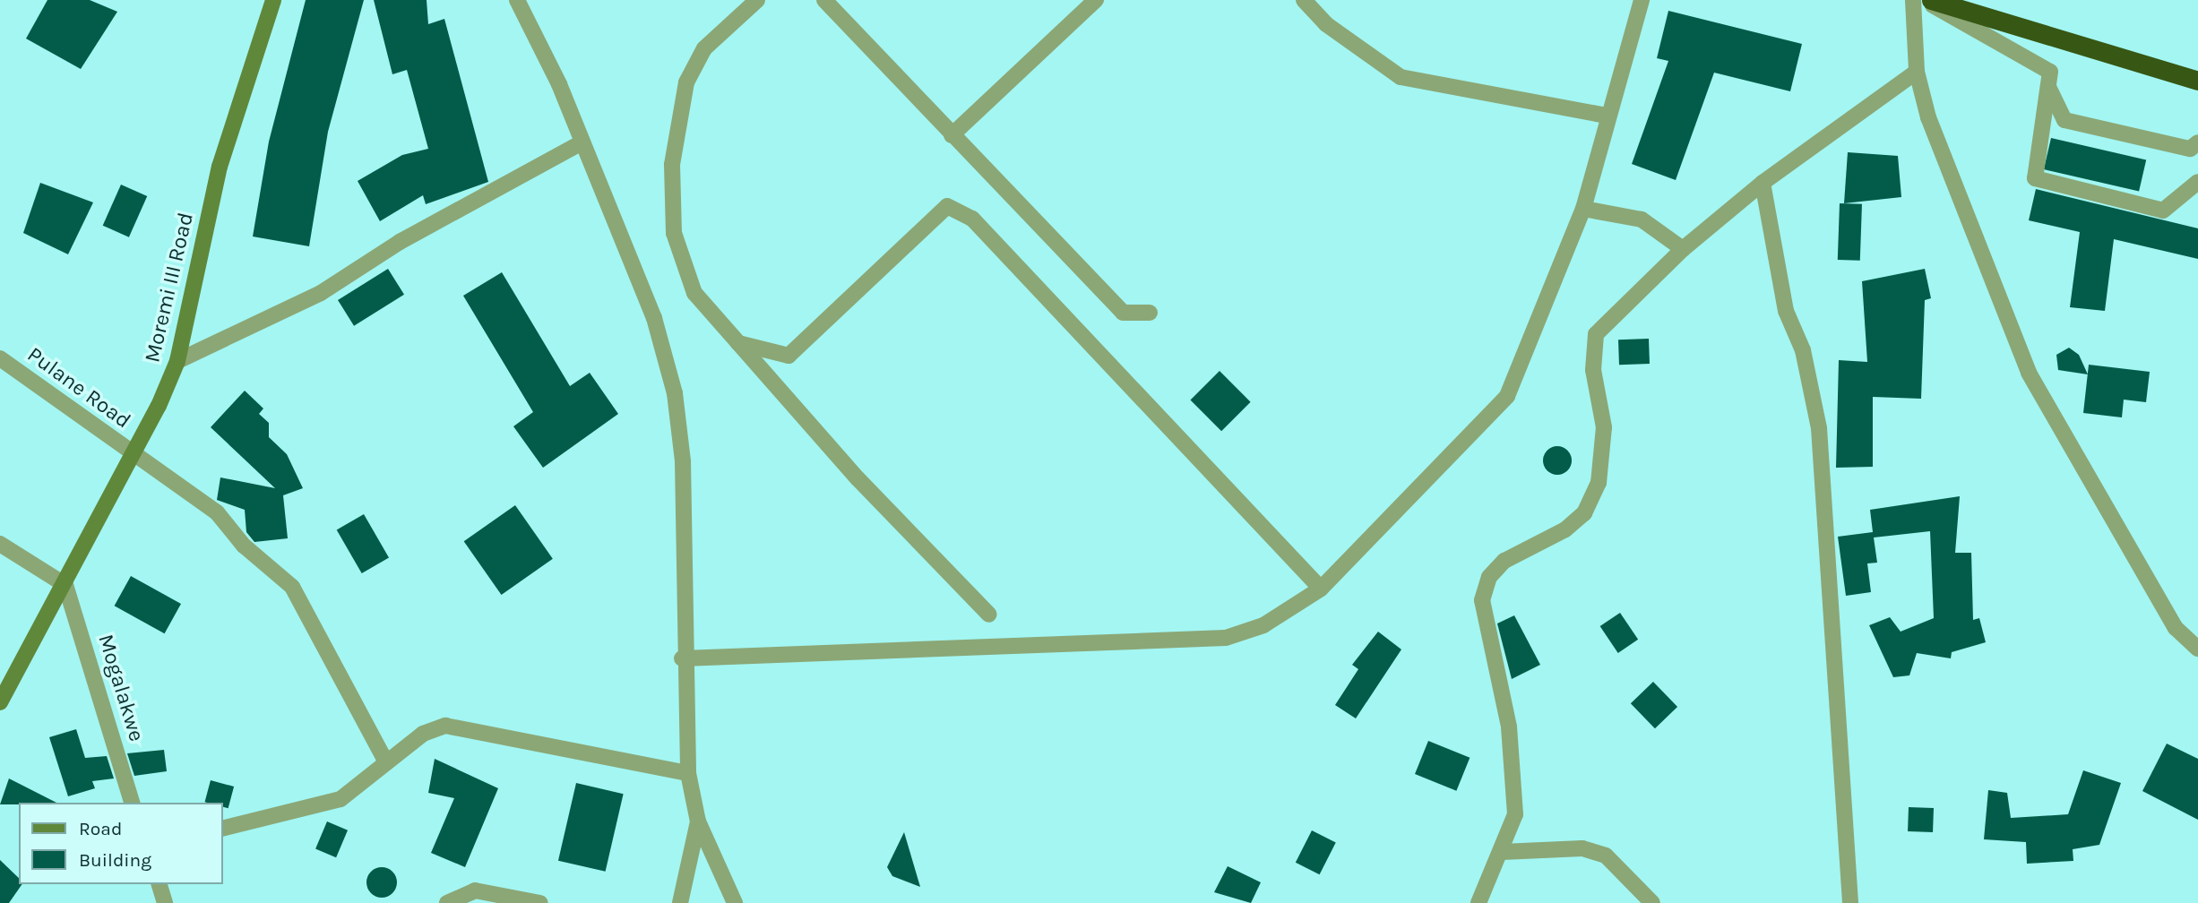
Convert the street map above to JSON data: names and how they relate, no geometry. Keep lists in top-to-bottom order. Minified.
{"streets":{"street":["Moremi III Road","Pulane Road","Mogalakwe"]},"crossings":[["Moremi III Road","Pulane Road"],["Moremi III Road","Mogalakwe"]],"legend":["Road","Building"]}
